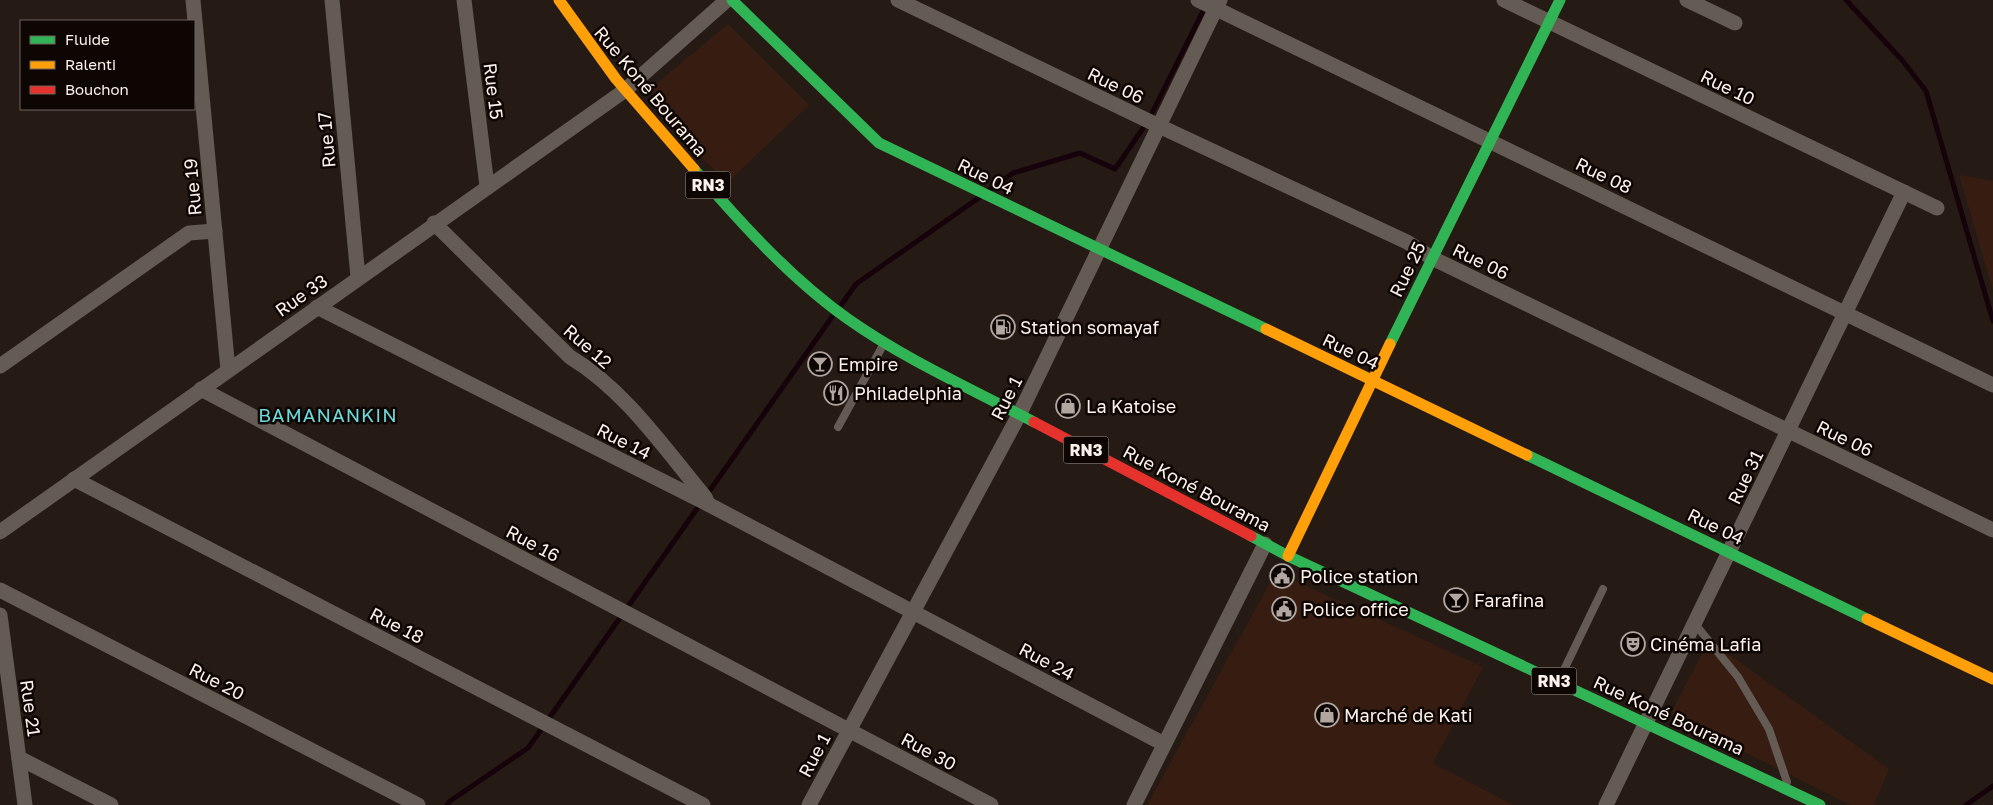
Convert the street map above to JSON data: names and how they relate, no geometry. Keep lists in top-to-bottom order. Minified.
{"streets":{"main road":["Rue Koné Bourama","Rue 04","RN3","Rue 25"],"street":["Rue 06","Rue 10","Rue 15","Rue 17","Rue 08","Rue 19","Rue 33","Rue 12","Rue 1","Rue 14","Rue 31","Rue 16","Rue 18","Rue 24","Rue 20","Rue 21","Rue 30"]},"crossings":[["Rue 06","Rue 25"],["Rue 06","Rue 1"],["Rue 06","Rue 31"],["Rue 10","Rue 25"],["Rue 10","Rue 31"],["Rue 15","Rue 33"],["Rue Koné Bourama","Rue 25"],["Rue Koné Bourama","Rue 33"],["Rue Koné Bourama","Rue 1"],["Rue Koné Bourama","Rue 31"],["Rue 17","Rue 33"],["Rue 08","Rue 25"],["Rue 08","Rue 1"],["Rue 08","Rue 31"],["Rue 04","Rue 25"],["Rue 04","Rue 1"],["Rue 04","Rue 31"],["Rue 19","Rue 33"],["Rue 33","Rue 12"],["Rue 33","Rue 14"],["Rue 33","Rue 16"],["Rue 33","Rue 18"],["Rue 12","Rue 14"],["Rue 1","Rue 14"],["Rue 1","Rue 16"],["Rue 1","Rue 24"],["Rue 1","Rue 30"],["Rue 14","Rue 24"],["Rue 16","Rue 30"]],"districts":["BAMANANKIN"],"places":{"fuel station":["Station somayaf"],"bar":["Empire","Farafina"],"restaurant":["Philadelphia"],"shop":["La Katoise","Marché de Kati"],"public building":["Police station","Police office"],"theatre":["Cinéma Lafia"]},"legend":["Fluide","Ralenti","Bouchon"]}
